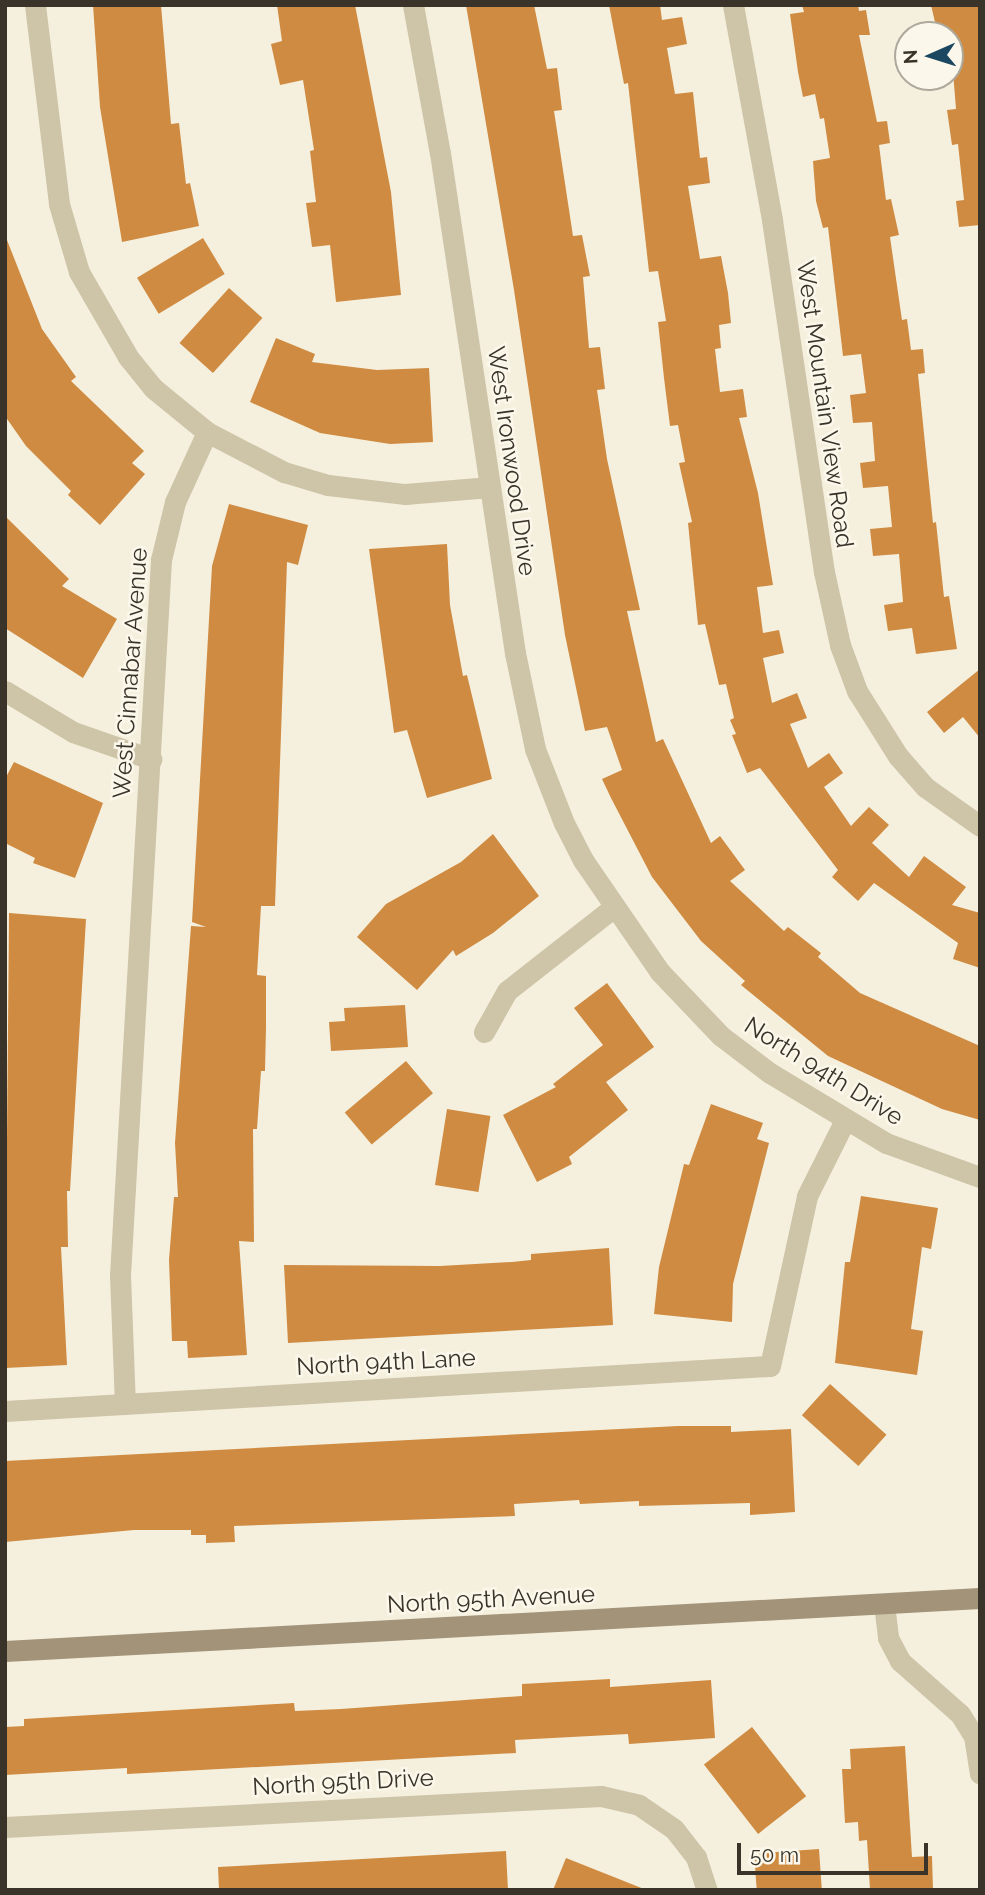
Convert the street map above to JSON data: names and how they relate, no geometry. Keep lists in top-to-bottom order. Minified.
{"streets":{"street":["West Mountain View Road","West Ironwood Drive","West Cinnabar Avenue","North 94th Drive","North 94th Lane","North 95th Avenue","North 95th Drive"]},"crossings":[["West Ironwood Drive","North 94th Drive"],["West Cinnabar Avenue","North 94th Lane"],["North 94th Drive","North 94th Lane"]],"scale_bar":"50 m","north":"left"}
